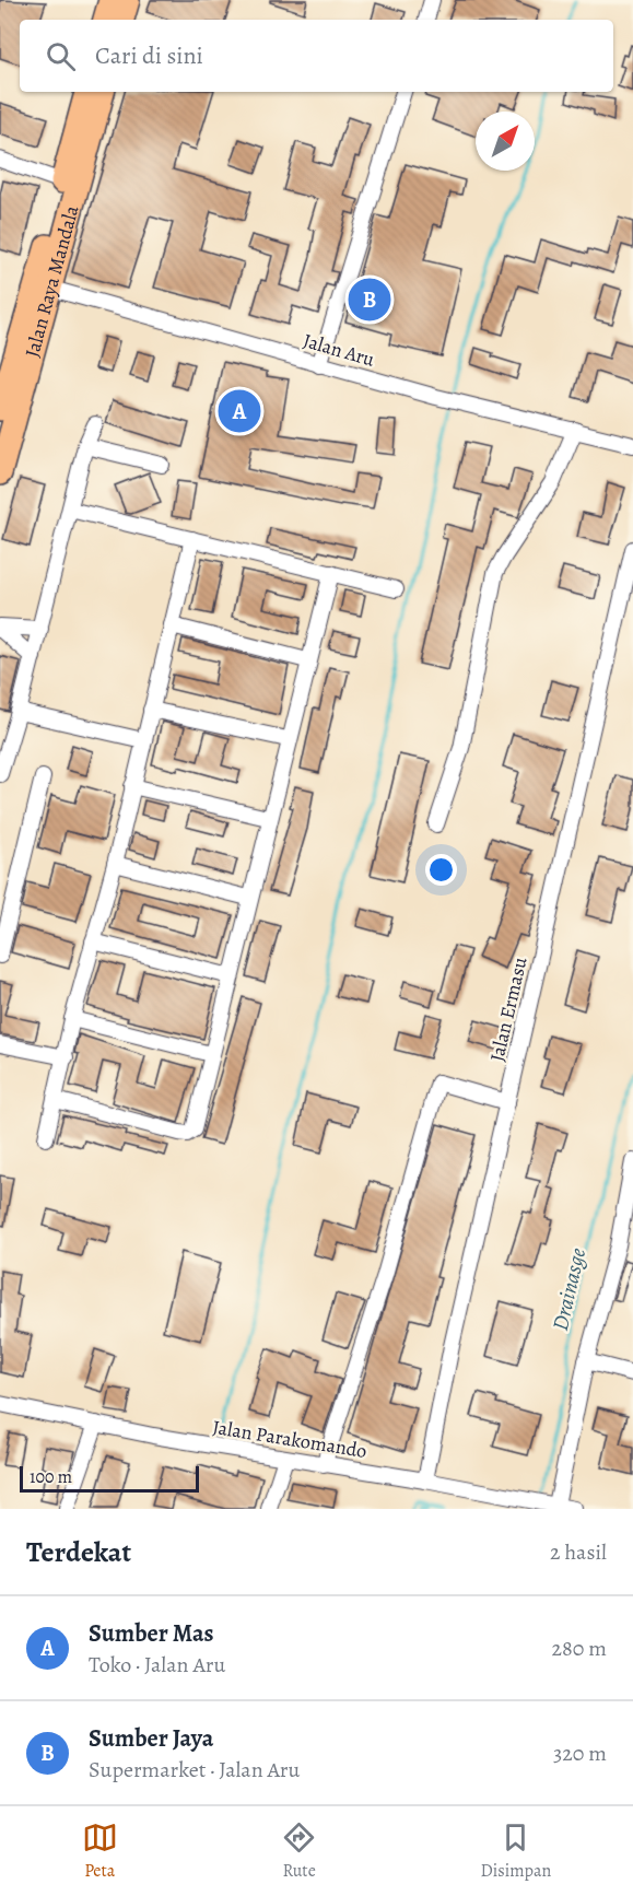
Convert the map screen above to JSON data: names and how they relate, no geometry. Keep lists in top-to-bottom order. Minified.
{"streets":{"highway":["Jalan Raya Mandala"],"street":["Jalan Aru","Jalan Ermasu","Jalan Parakomando"]},"crossings":[["Jalan Raya Mandala","Jalan Aru"],["Jalan Ermasu","Jalan Parakomando"]],"water":["Drainasge"],"scale_bar":"100 m","north":"top right","page":{"search":"Cari di sini","pins":["B","A"],"scale":"100 m","heading":["Terdekat","2 hasil"],"list":[{"mark":"A","name":"Sumber Mas","note":"Toko · Jalan Aru","value":"280 m"},{"mark":"B","name":"Sumber Jaya","note":"Supermarket · Jalan Aru","value":"320 m"}],"nav":["Peta","Rute","Disimpan"]}}
